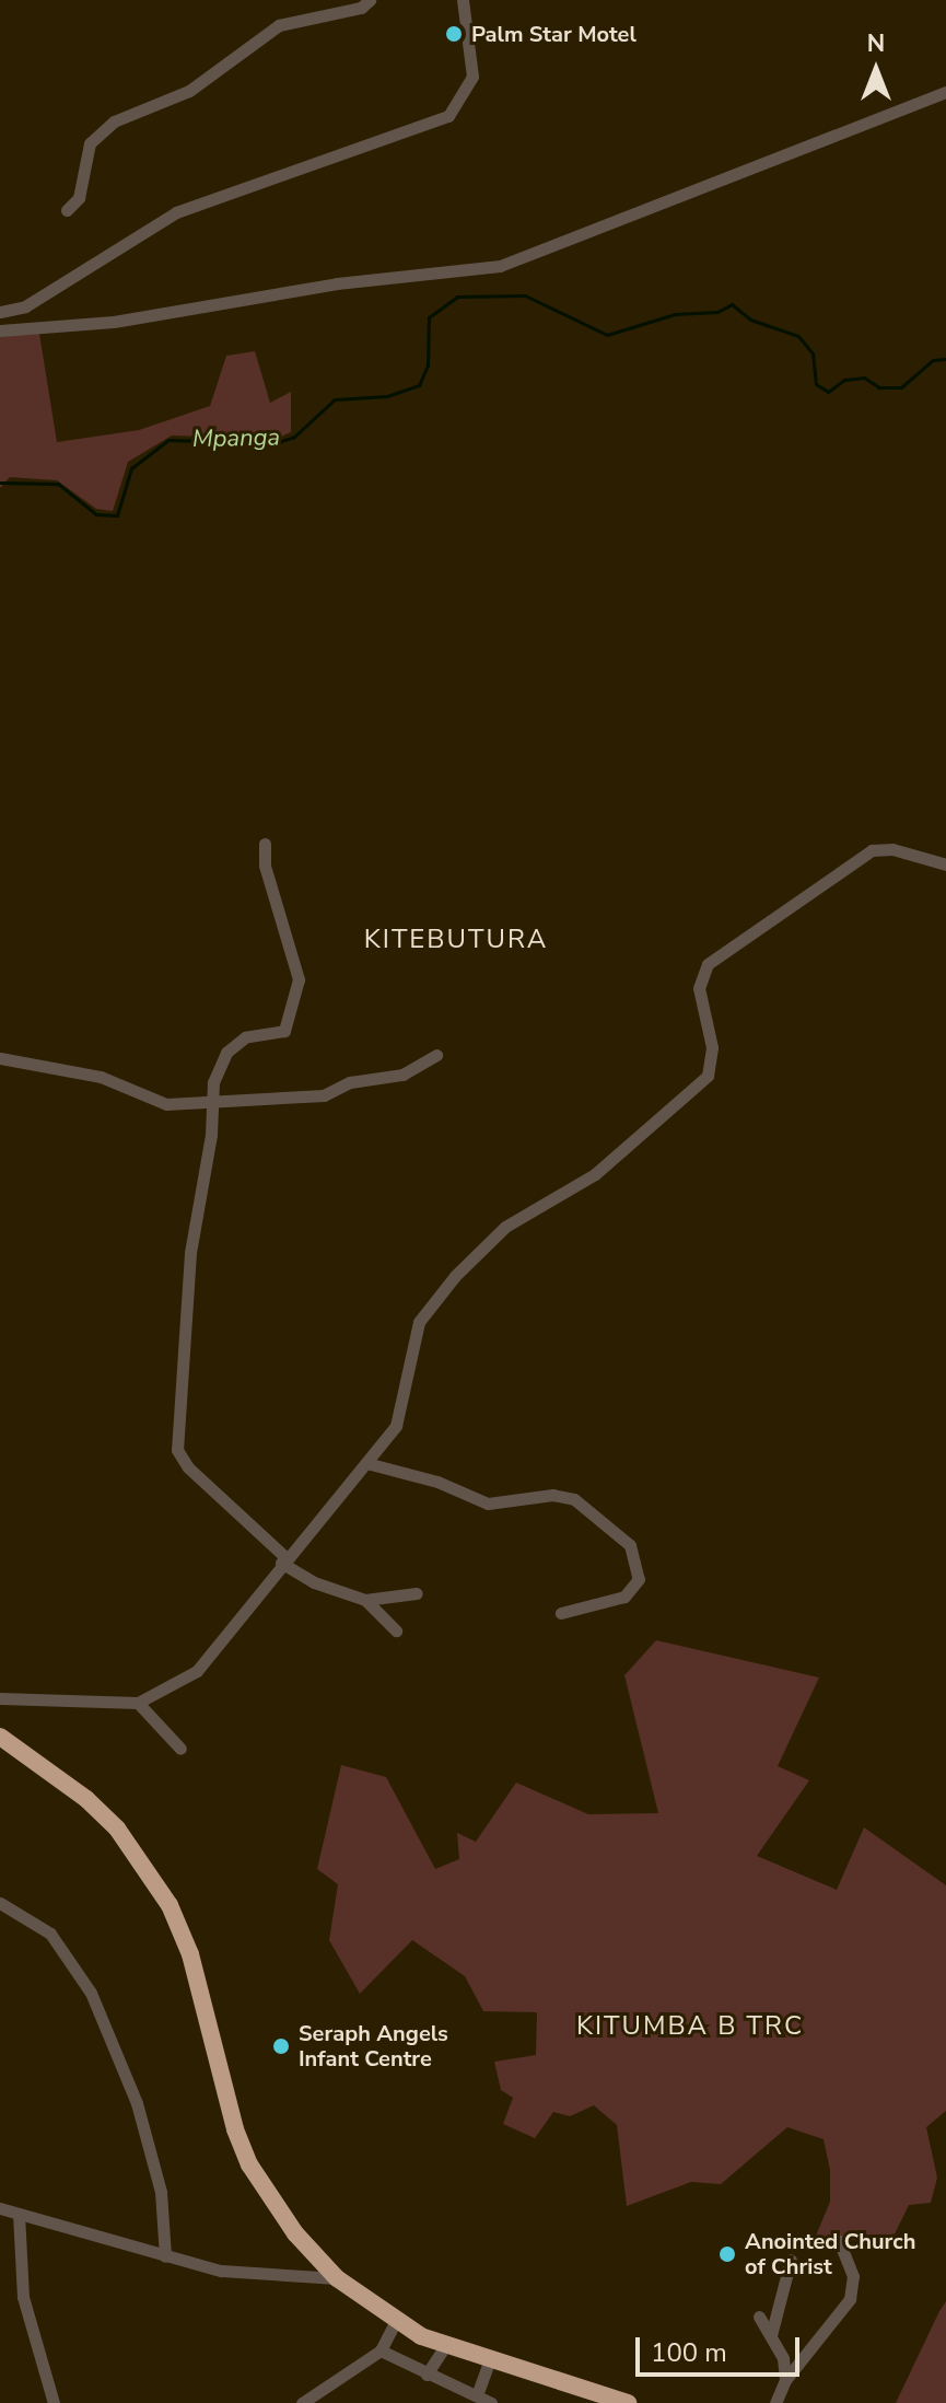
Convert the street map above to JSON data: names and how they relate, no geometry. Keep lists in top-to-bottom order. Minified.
{"districts":["KITEBUTURA","KITUMBA B TRC"],"water":["Mpanga"],"places":["Palm Star Motel","Seraph Angels Infant Centre","Anointed Church of Christ"],"scale_bar":"100 m","north":"top"}
